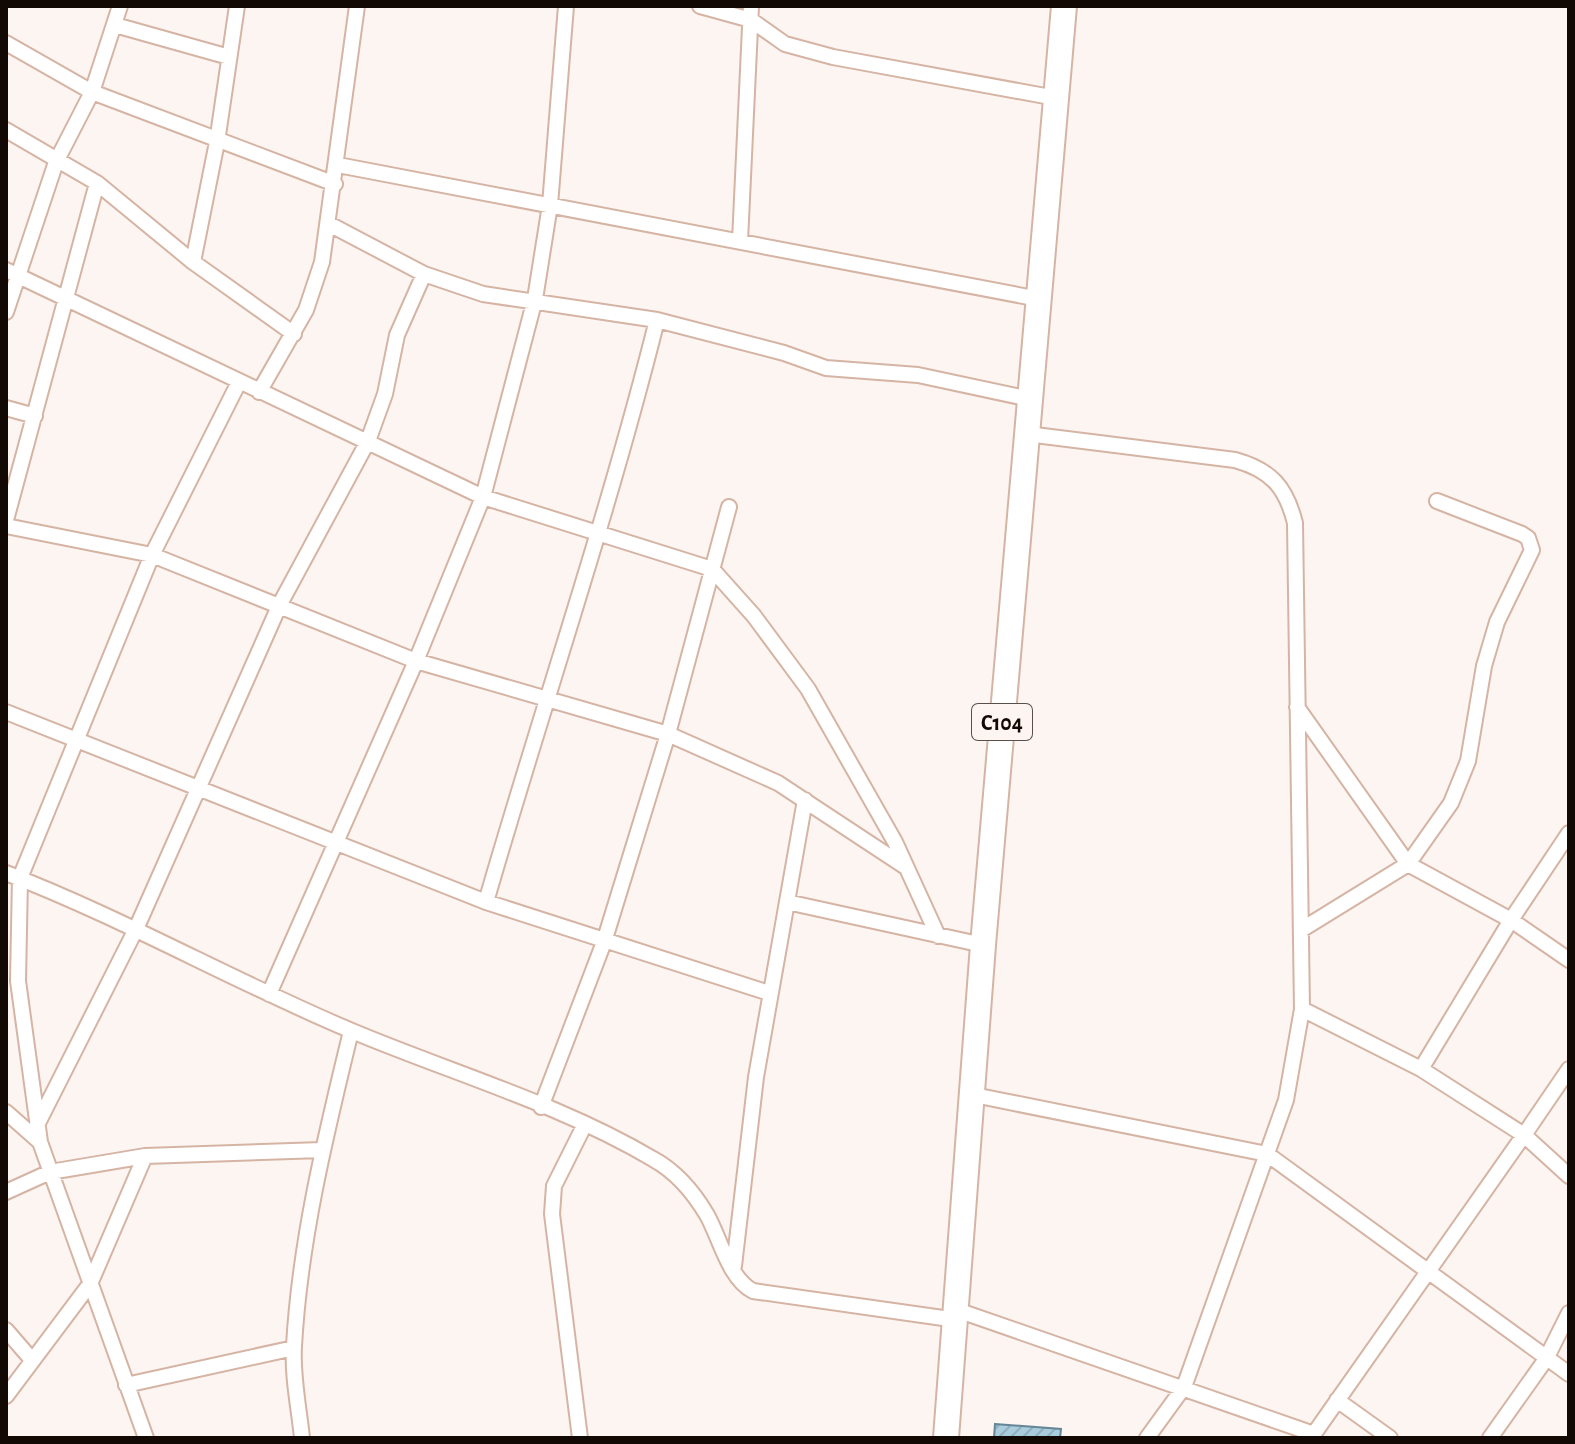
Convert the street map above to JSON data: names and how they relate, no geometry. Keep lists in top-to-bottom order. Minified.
{"streets":{"highway":["C104"]}}
